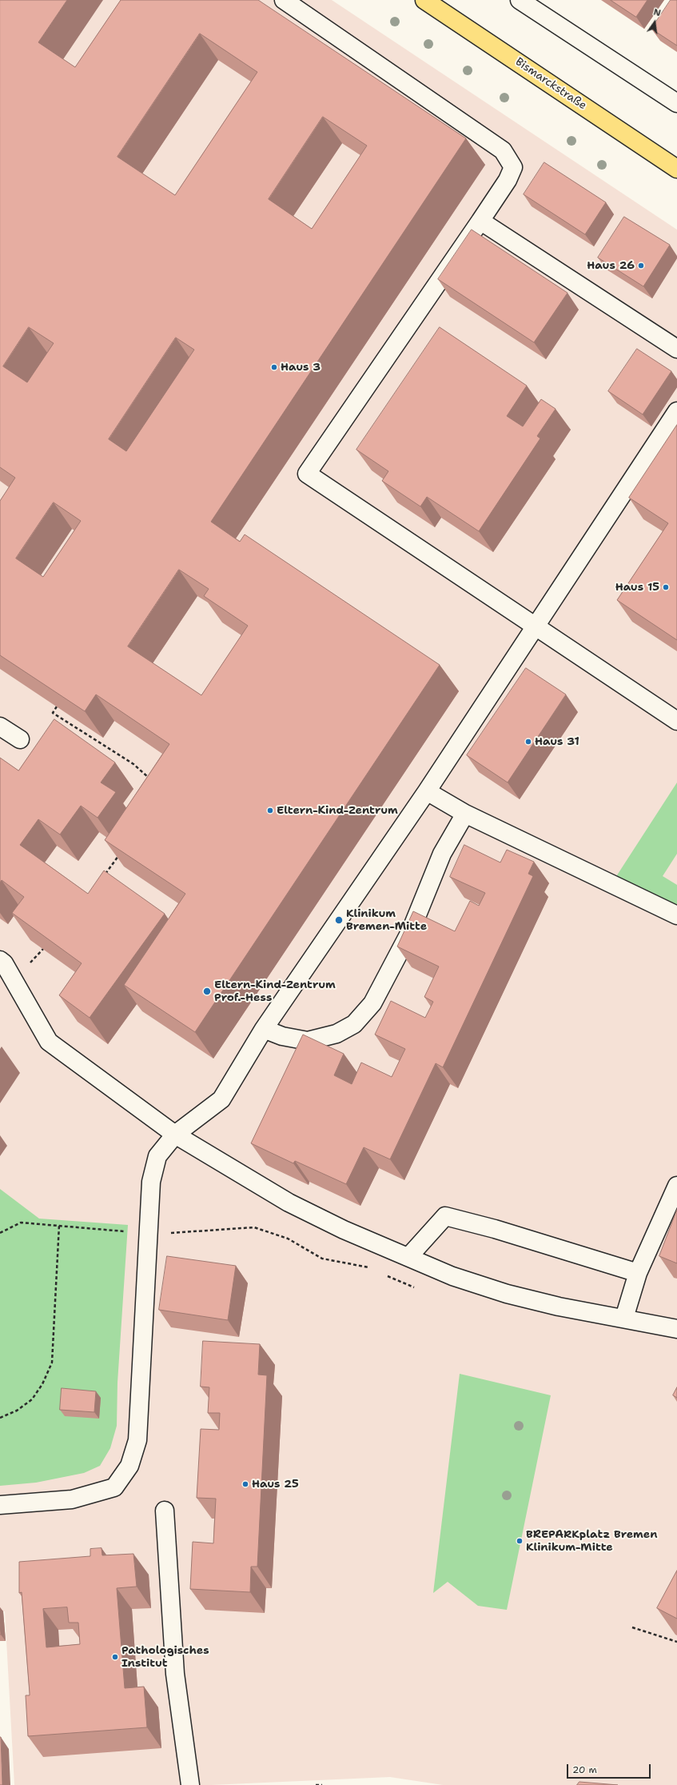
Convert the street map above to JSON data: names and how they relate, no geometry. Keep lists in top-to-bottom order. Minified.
{"streets":{"main road":["Bismarckstraße"]},"places":["Haus 26","Haus 3","Haus 15","Haus 31","Eltern-Kind-Zentrum","Klinikum Bremen-Mitte","Eltern-Kind-Zentrum Prof.-Hess","Haus 25","BREPARKplatz Bremen Klinikum-Mitte","Pathologisches Institut"],"scale_bar":"20 m","north":"top"}
